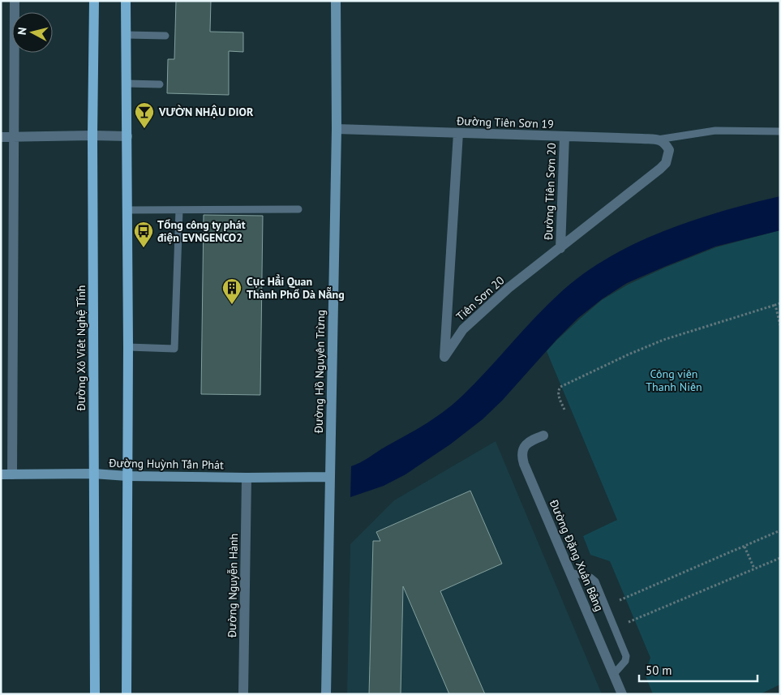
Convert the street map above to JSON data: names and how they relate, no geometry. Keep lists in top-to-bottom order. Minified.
{"streets":{"main road":["Đường Xô Viết Nghệ Tĩnh"],"street":["Đường Tiên Sơn 19","Đường Tiên Sơn 20","Tiên Sơn 20","Đường Hồ Nguyên Trừng","Đường Huỳnh Tấn Phát","Đường Đặng Xuân Bảng","Đường Nguyễn Hành"]},"crossings":[["Đường Tiên Sơn 19","Đường Tiên Sơn 20"],["Đường Tiên Sơn 19","Tiên Sơn 20"],["Đường Tiên Sơn 19","Đường Hồ Nguyên Trừng"],["Đường Tiên Sơn 20","Tiên Sơn 20"],["Đường Xô Viết Nghệ Tĩnh","Đường Huỳnh Tấn Phát"],["Đường Hồ Nguyên Trừng","Đường Huỳnh Tấn Phát"],["Đường Huỳnh Tấn Phát","Đường Nguyễn Hành"]],"parks":["Công viên Thanh Niên"],"places":{"bar":["VƯỜN NHẬU DIOR"],"bus stop":["Tổng công ty phát điện EVNGENCO2"],"building":["Cục Hẳi Quan Thành Phổ Dà Nẵng"]},"scale_bar":"50 m","north":"left"}
